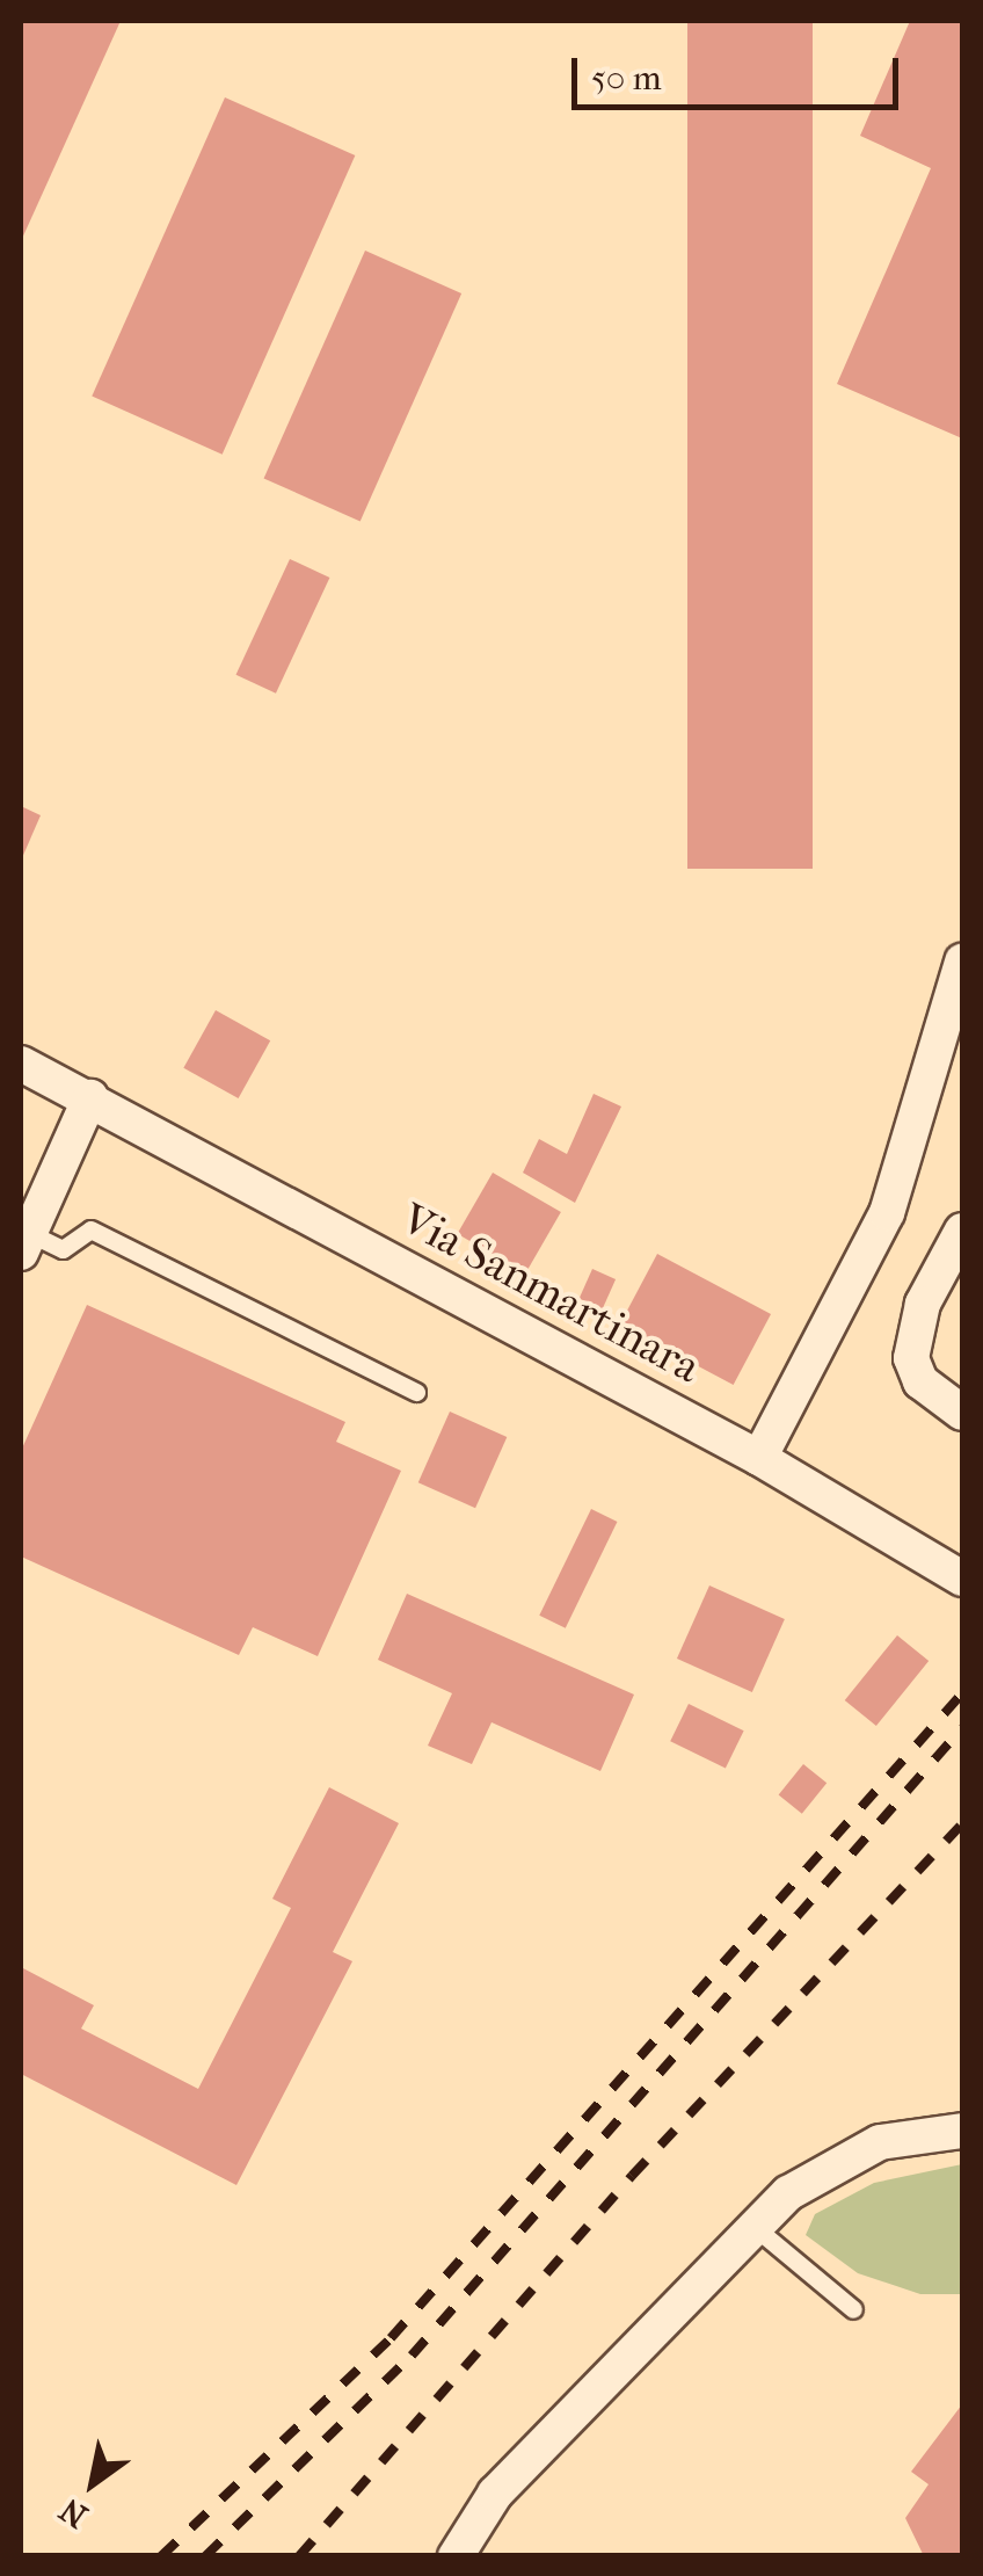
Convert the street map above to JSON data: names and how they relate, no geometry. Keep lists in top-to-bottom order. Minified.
{"streets":{"street":["Via Sanmartinara"]},"scale_bar":"50 m","north":"bottom left"}
